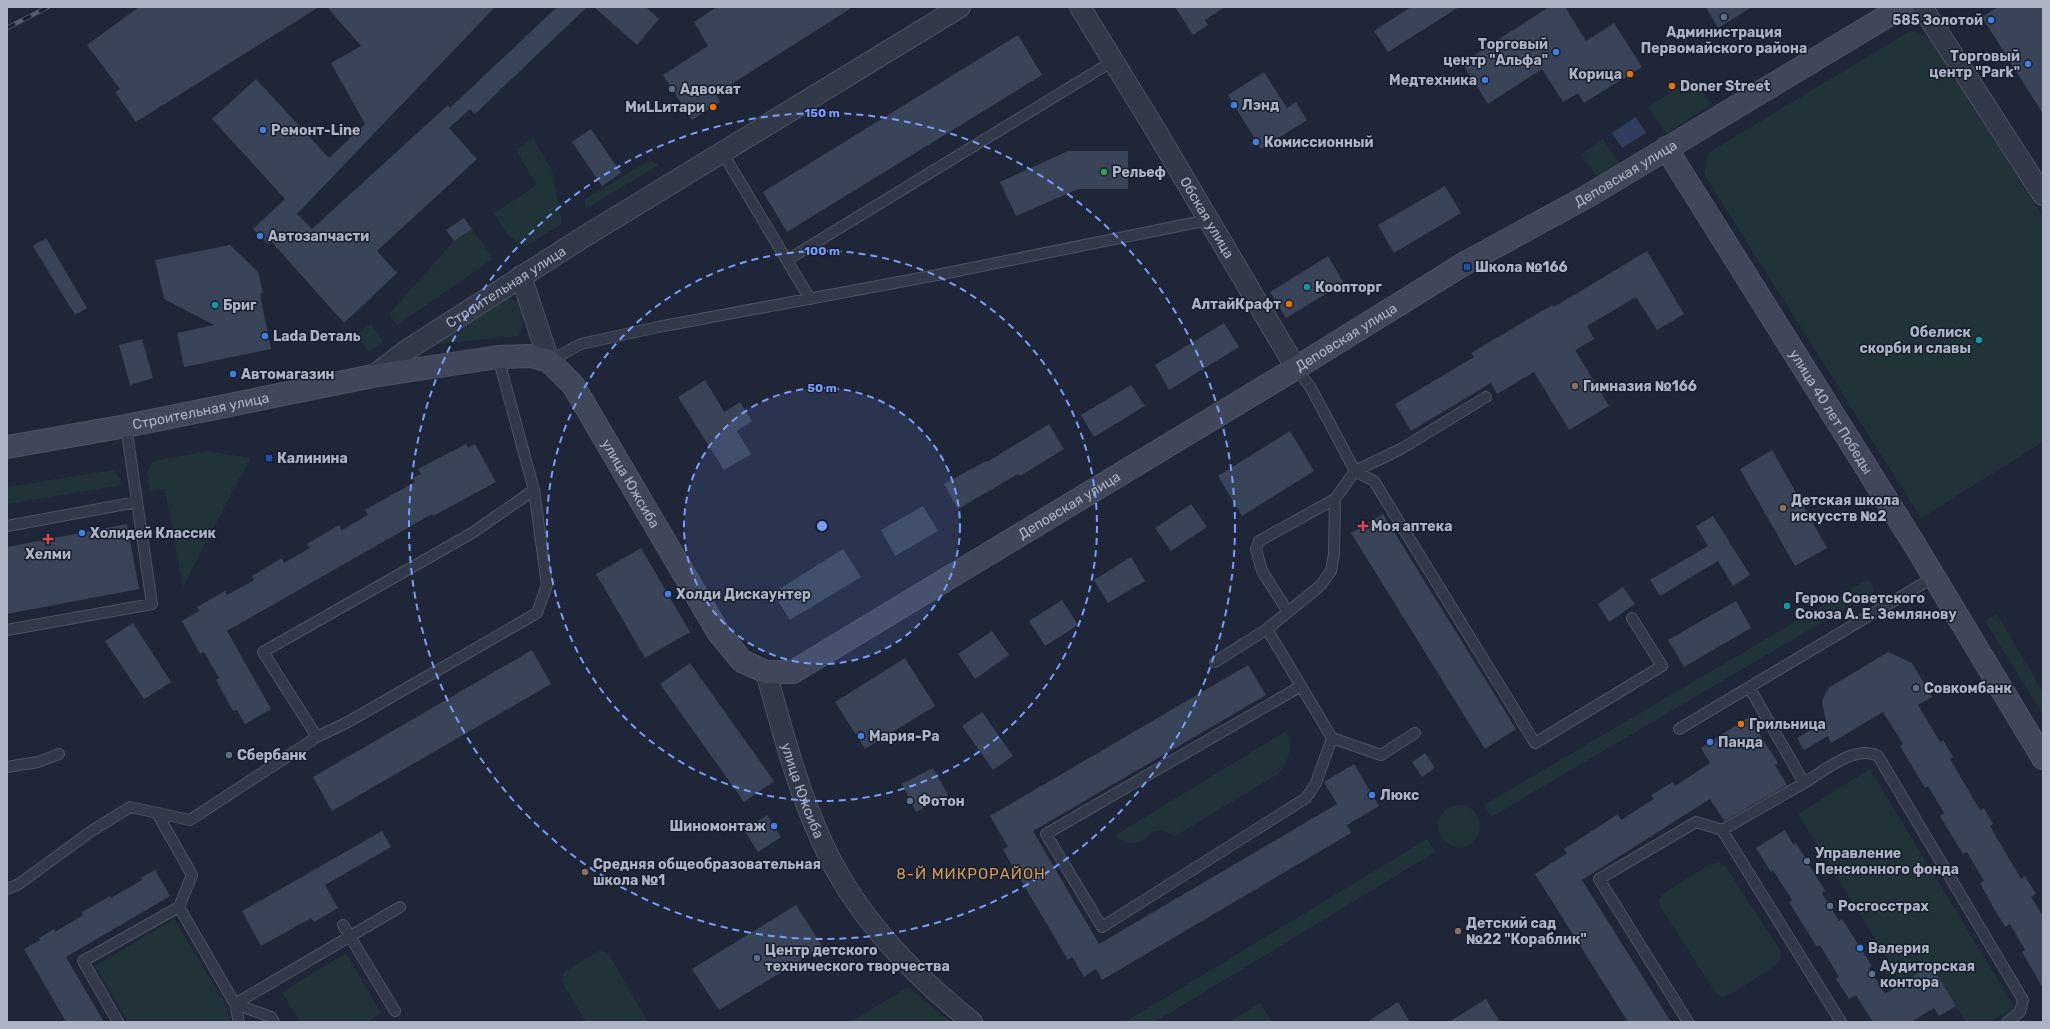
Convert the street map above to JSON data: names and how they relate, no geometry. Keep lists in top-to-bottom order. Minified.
{"streets":{"street":["Деповская улица","Обская улица","Строительная улица","улица 40 лет Победы","улица Южсиба"]},"crossings":[["Деповская улица","Обская улица"],["Деповская улица","улица 40 лет Победы"],["Деповская улица","улица Южсиба"],["Строительная улица","улица Южсиба"]],"districts":["8-Й МИКРОРАЙОН"],"places":{"other":["Администрация Первомайского района","585 Золотой","Торговый центр \"Альфа\"","Торговый центр \"Park\"","Корица","Медтехника","Doner Street","Адвокат","Лэнд","МиLLитари","Ремонт-Line","Комиссионный","Рельеф","Автозапчасти","Коопторг","АлтайКрафт","Бриг","Lada Dеталь","Обелиск скорби и славы","Автомагазин","Гимназия №166","Детская школа искусств №2","Холидей Классик","Холди Дискаунтер","Герою Советского Союза А. Е. Землянову","Совкомбанк","Грильница","Мария-Ра","Панда","Сбербанк","Люкс","Фотон","Шиномонтаж","Управление Пенсионного фонда","Средняя общеобразовательная школа №1","Росгосстрах","Детский сад №22 \"Кораблик\"","Валерия","Центр детского технического творчества","Аудиторская контора"],"transit":["Школа №166","Калинина"],"health":["Моя аптека","Хелми"]},"rings":["150 m","100 m","50 m"]}
